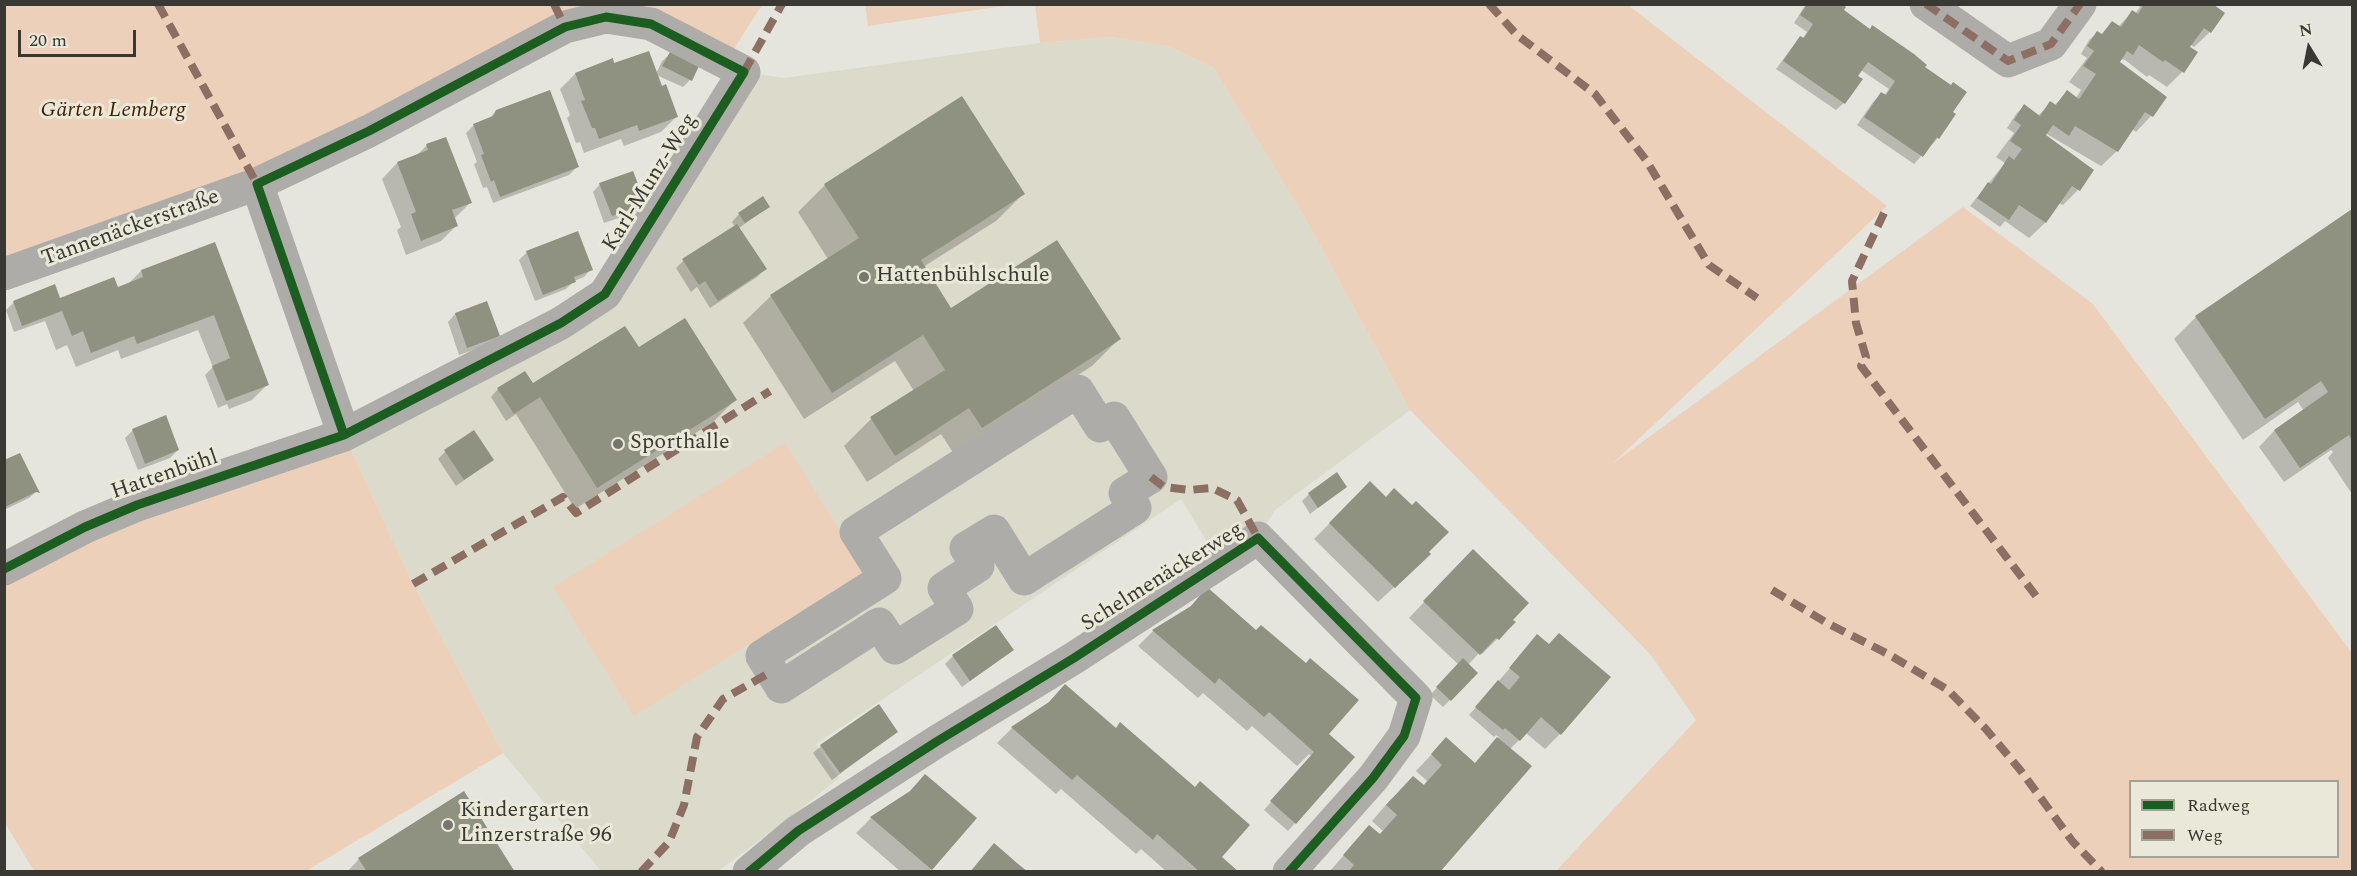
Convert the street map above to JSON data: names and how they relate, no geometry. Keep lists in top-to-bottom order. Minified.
{"streets":{"street":["Karl-Munz-Weg","Tannenäckerstraße","Hattenbühl","Schelmenäckerweg"]},"crossings":[["Karl-Munz-Weg","Tannenäckerstraße"],["Karl-Munz-Weg","Hattenbühl"]],"parks":["Gärten Lemberg"],"places":["Hattenbühlschule","Sporthalle","Kindergarten Linzerstraße 96"],"legend":["Radweg","Weg"],"scale_bar":"20 m","north":"top"}
